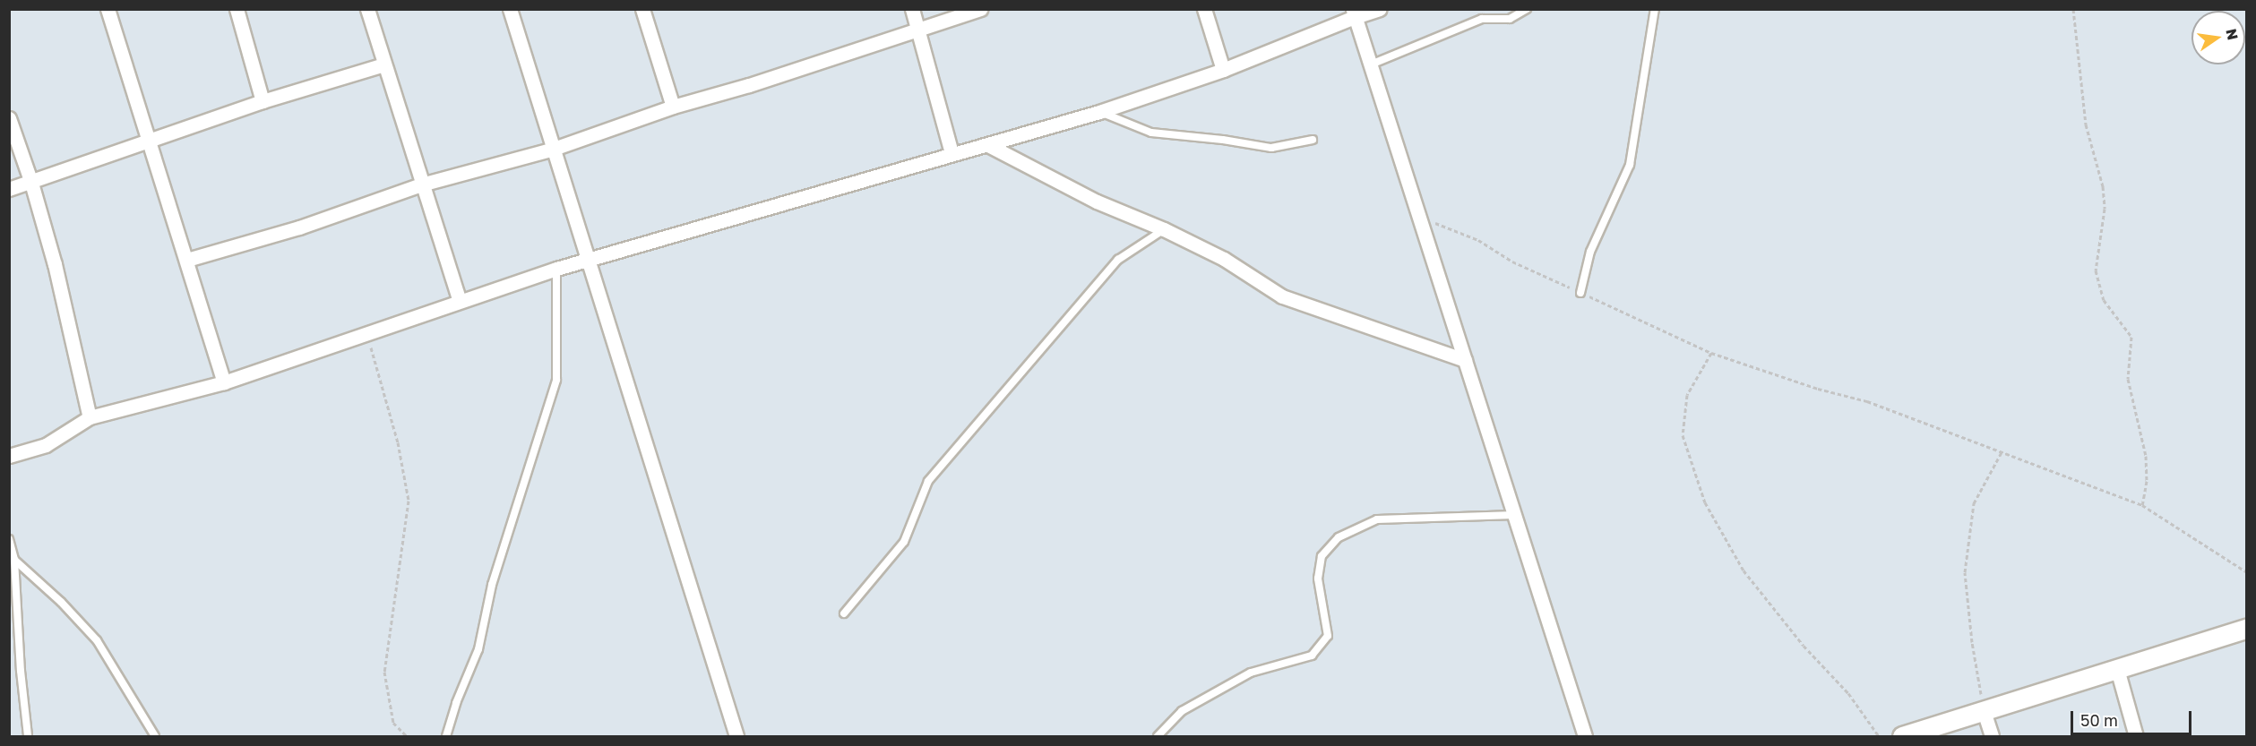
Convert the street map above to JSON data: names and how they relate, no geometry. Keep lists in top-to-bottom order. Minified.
{"scale_bar":"50 m","north":"right"}
